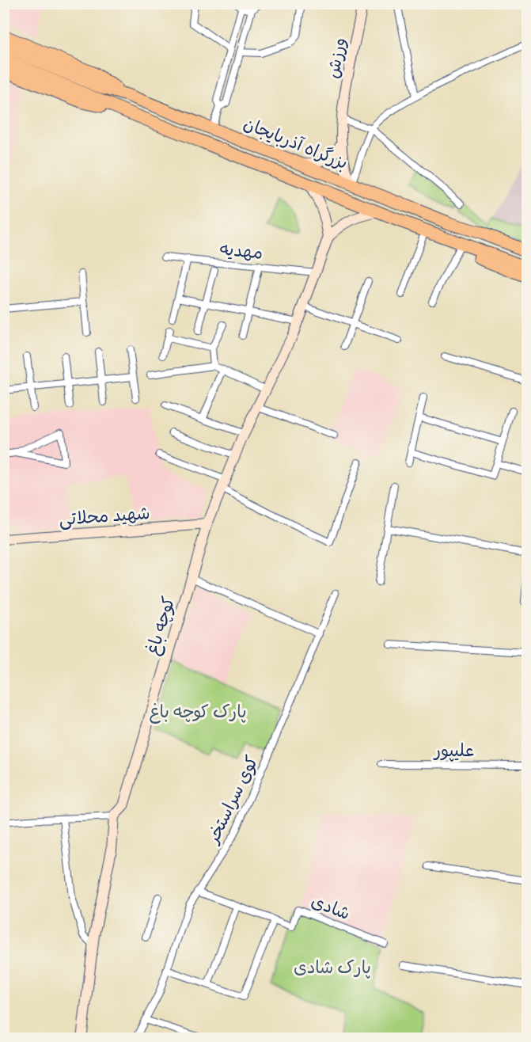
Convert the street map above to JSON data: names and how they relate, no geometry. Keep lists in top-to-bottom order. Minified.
{"streets":{"highway":["بزرگراه آذربایجان"],"main road":["ورزش","شهید محلاتی","کوچه باغ"],"street":["مهدیه","علیپور","کوی سراستخر","شادی"]},"crossings":[["ورزش","بزرگراه آذربایجان"],["مهدیه","کوچه باغ"],["شهید محلاتی","کوچه باغ"],["کوی سراستخر","شادی"]],"parks":["پارک کوچه باغ","پارک شادی"]}
